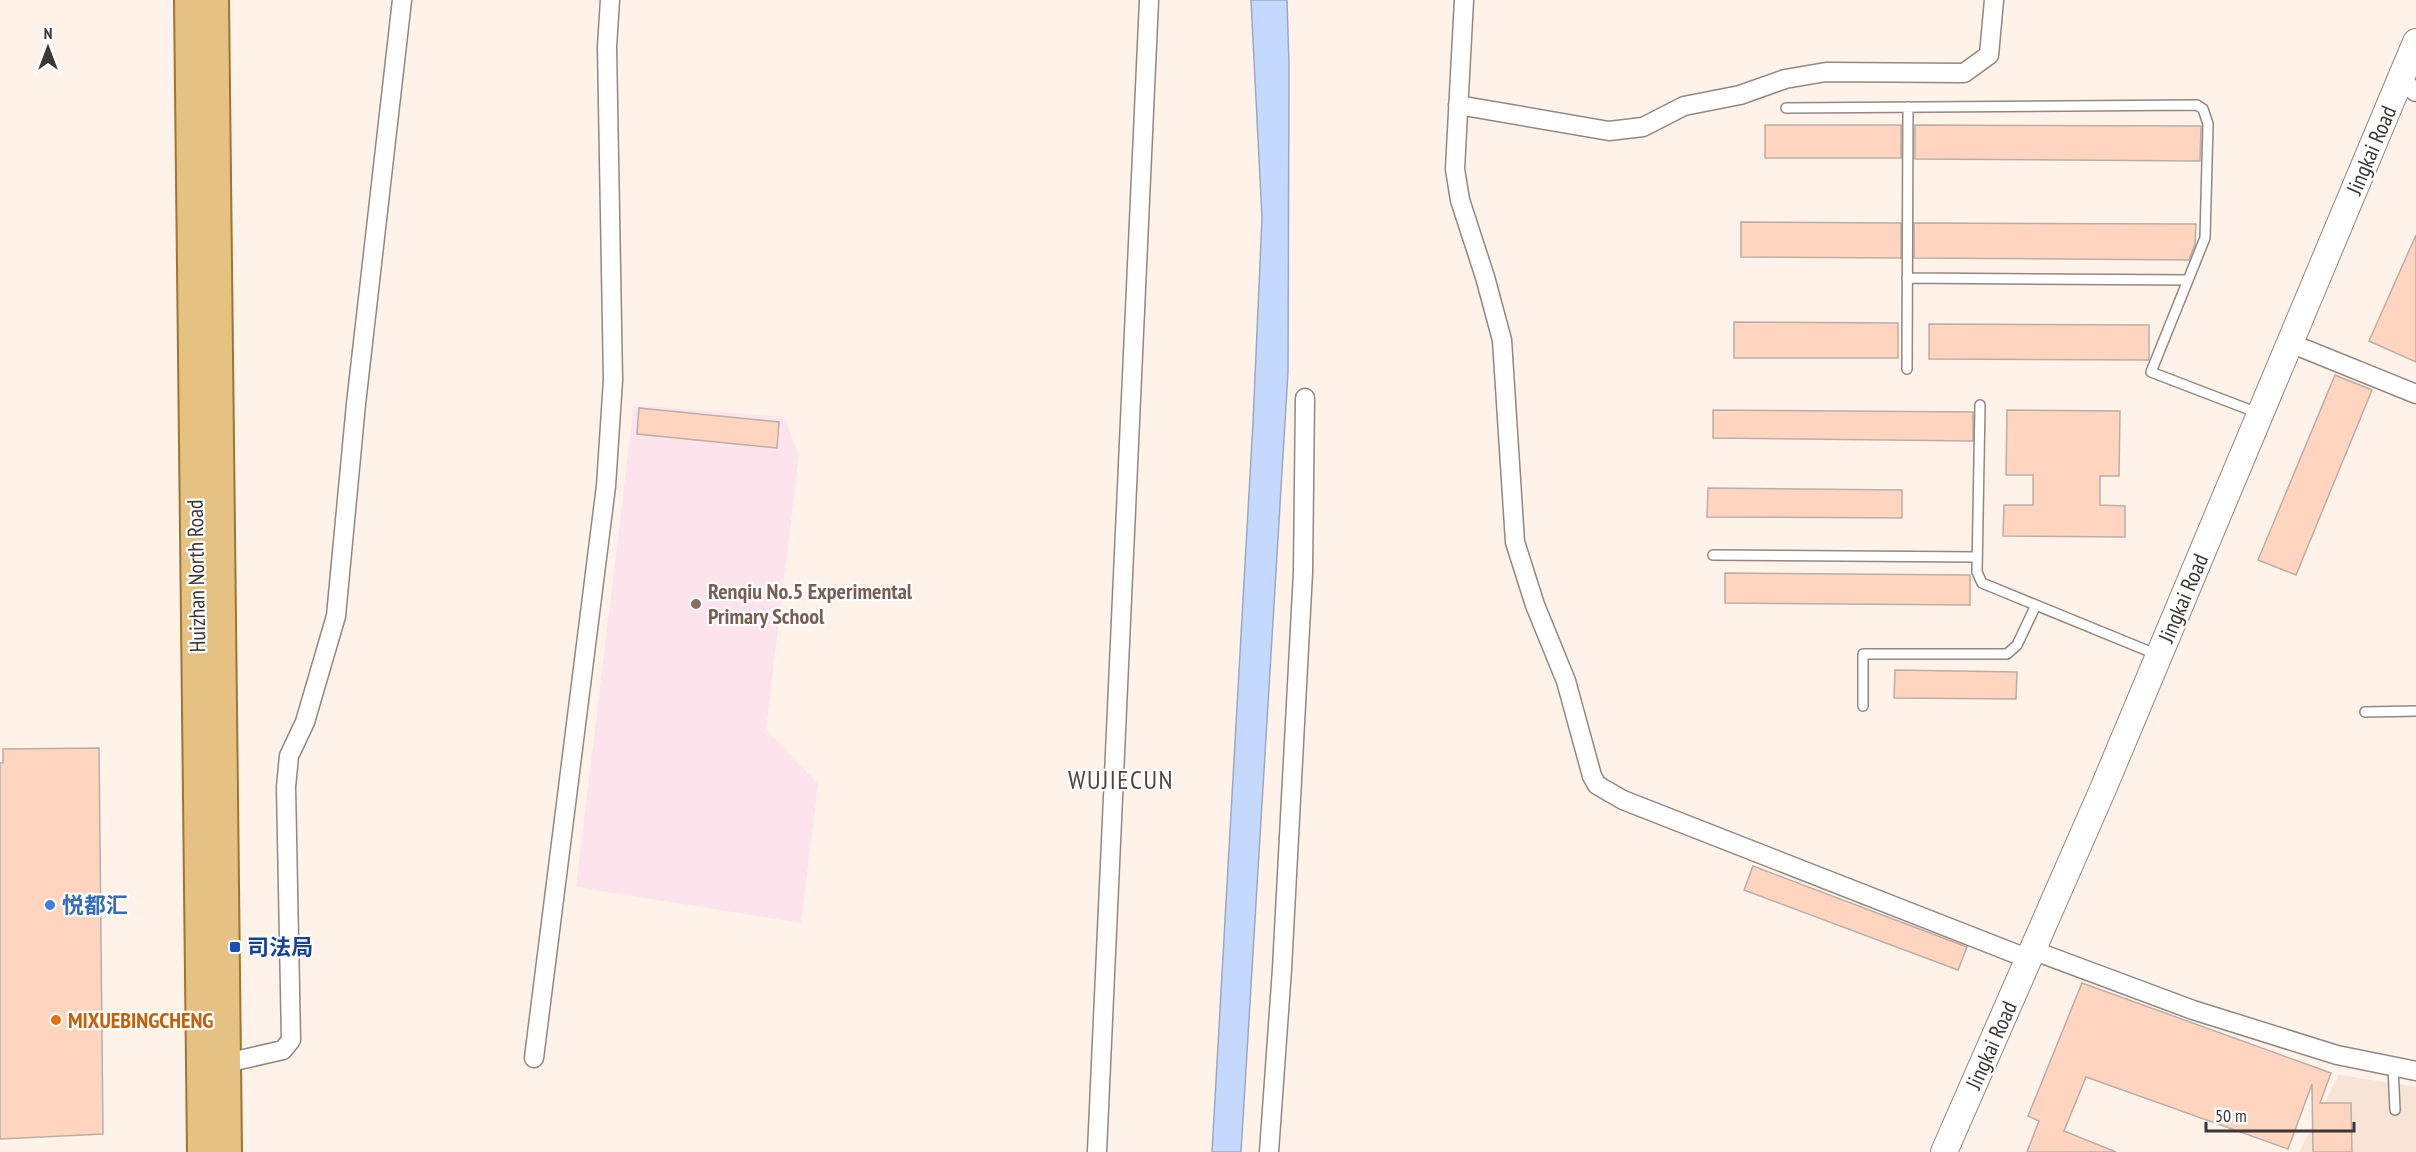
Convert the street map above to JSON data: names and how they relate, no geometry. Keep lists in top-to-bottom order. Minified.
{"streets":{"main road":["Jingkai Road","Huizhan North Road"]},"districts":["WUJIECUN"],"places":{"other":["Renqiu No.5 Experimental Primary School","悦都汇","MIXUEBINGCHENG"],"transit":["司法局"]},"scale_bar":"50 m","north":"top"}
